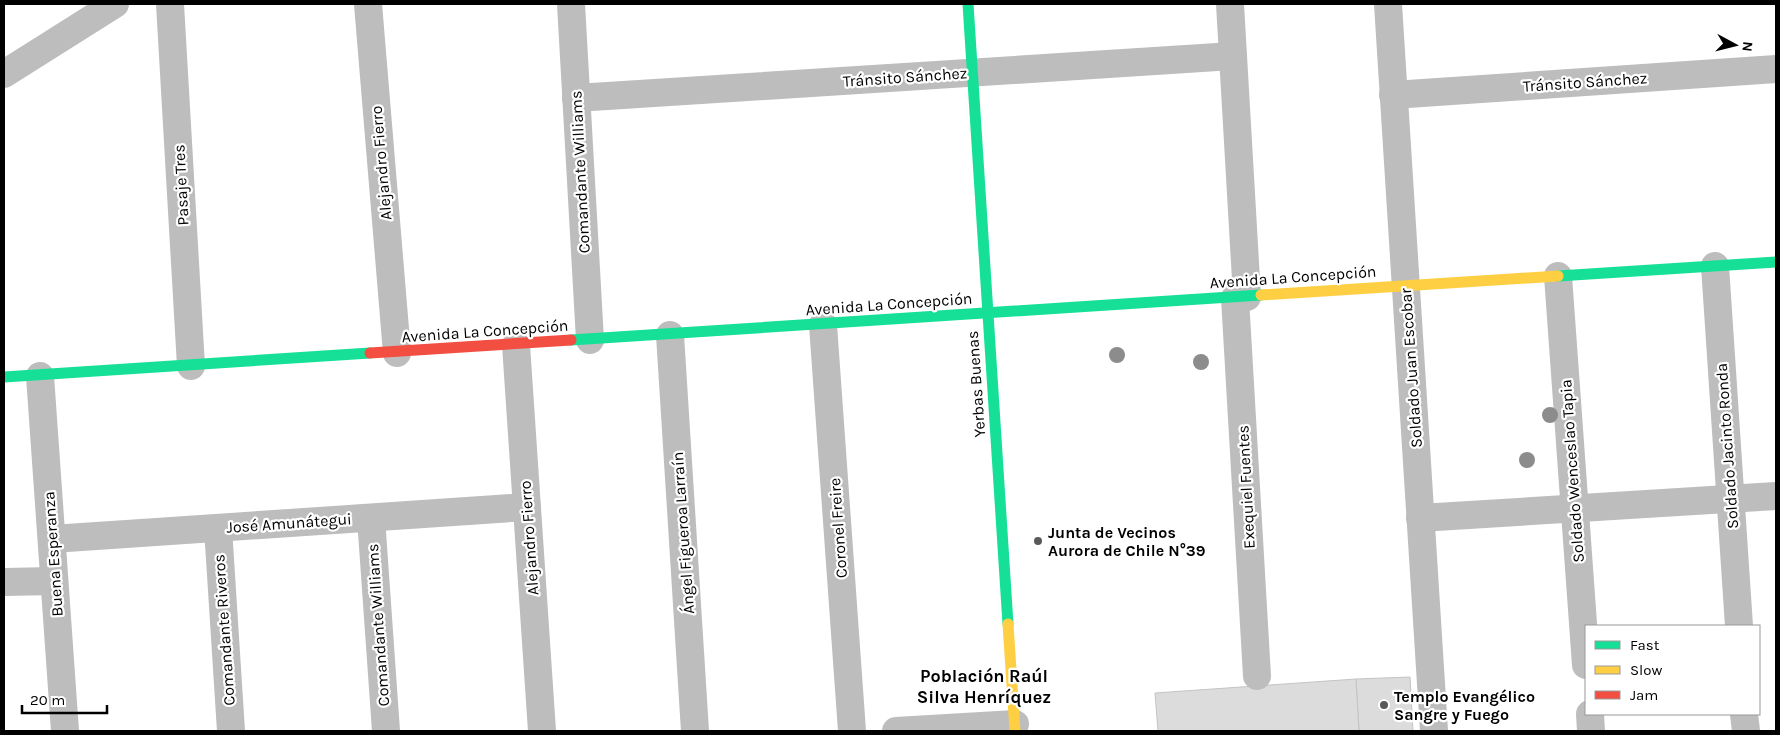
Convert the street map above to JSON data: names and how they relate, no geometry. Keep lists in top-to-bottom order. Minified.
{"streets":{"street":["Tránsito Sánchez","Alejandro Fierro","Comandante Williams","Pasaje Tres","Avenida La Concepción","Soldado Juan Escobar","Yerbas Buenas","Soldado Jacinto Ronda","Soldado Wenceslao Tapia","Exequiel Fuentes","José Amunátegui","Coronel Freire","Ángel Figueroa Larraín","Buena Esperanza","Comandante Riveros"]},"crossings":[["Tránsito Sánchez","Comandante Williams"],["Tránsito Sánchez","Soldado Juan Escobar"],["Tránsito Sánchez","Yerbas Buenas"],["Tránsito Sánchez","Exequiel Fuentes"],["Alejandro Fierro","Avenida La Concepción"],["Alejandro Fierro","José Amunátegui"],["Comandante Williams","Avenida La Concepción"],["Comandante Williams","José Amunátegui"],["Pasaje Tres","Avenida La Concepción"],["Avenida La Concepción","Soldado Juan Escobar"],["Avenida La Concepción","Yerbas Buenas"],["Avenida La Concepción","Soldado Jacinto Ronda"],["Avenida La Concepción","Soldado Wenceslao Tapia"],["Avenida La Concepción","Exequiel Fuentes"],["Avenida La Concepción","Coronel Freire"],["Avenida La Concepción","Ángel Figueroa Larraín"],["Avenida La Concepción","Buena Esperanza"],["José Amunátegui","Buena Esperanza"],["José Amunátegui","Comandante Riveros"]],"districts":["Población Raúl Silva Henríquez"],"places":["Junta de Vecinos Aurora de Chile N°39","Templo Evangélico Sangre y Fuego"],"legend":["Fast","Slow","Jam"],"scale_bar":"20 m","north":"right"}
